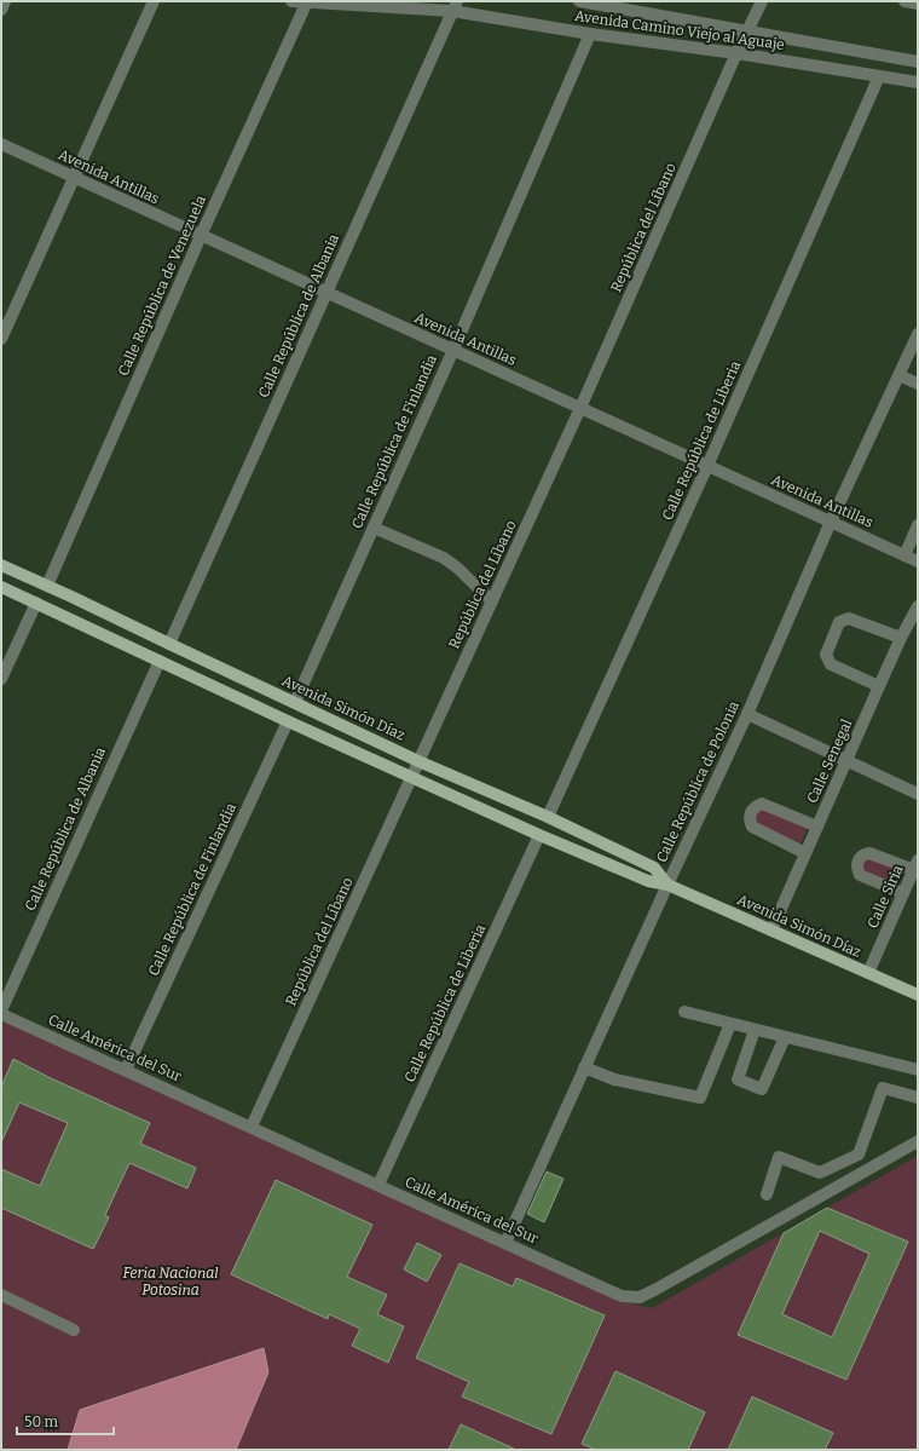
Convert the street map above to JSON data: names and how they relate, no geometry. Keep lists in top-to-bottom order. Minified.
{"streets":{"main road":["Avenida Simón Díaz"],"street":["Avenida Camino Viejo al Aguaje","Avenida Antillas","República del Líbano","Calle República de Venezuela","Calle República de Albania","Calle República de Liberia","Calle República de Finlandia","Calle Senegal","Calle República de Polonia","Calle Siria","Calle América del Sur"]},"crossings":[["Avenida Camino Viejo al Aguaje","República del Líbano"],["Avenida Camino Viejo al Aguaje","Calle República de Venezuela"],["Avenida Camino Viejo al Aguaje","Calle República de Albania"],["Avenida Camino Viejo al Aguaje","Calle República de Liberia"],["Avenida Camino Viejo al Aguaje","Calle República de Finlandia"],["Avenida Antillas","República del Líbano"],["Avenida Antillas","Calle República de Venezuela"],["Avenida Antillas","Calle República de Albania"],["Avenida Antillas","Calle República de Liberia"],["Avenida Antillas","Calle República de Finlandia"],["Avenida Antillas","Calle República de Polonia"],["República del Líbano","Avenida Simón Díaz"],["República del Líbano","Calle América del Sur"],["Calle República de Venezuela","Avenida Simón Díaz"],["Calle República de Albania","Avenida Simón Díaz"],["Calle República de Albania","Calle América del Sur"],["Calle República de Liberia","Avenida Simón Díaz"],["Calle República de Liberia","Calle América del Sur"],["Calle República de Finlandia","Avenida Simón Díaz"],["Calle República de Finlandia","Calle América del Sur"],["Avenida Simón Díaz","Calle Senegal"],["Avenida Simón Díaz","Calle República de Polonia"],["Avenida Simón Díaz","Calle Siria"],["Calle República de Polonia","Calle América del Sur"]],"parks":["Feria Nacional Potosina"],"scale_bar":"50 m"}
